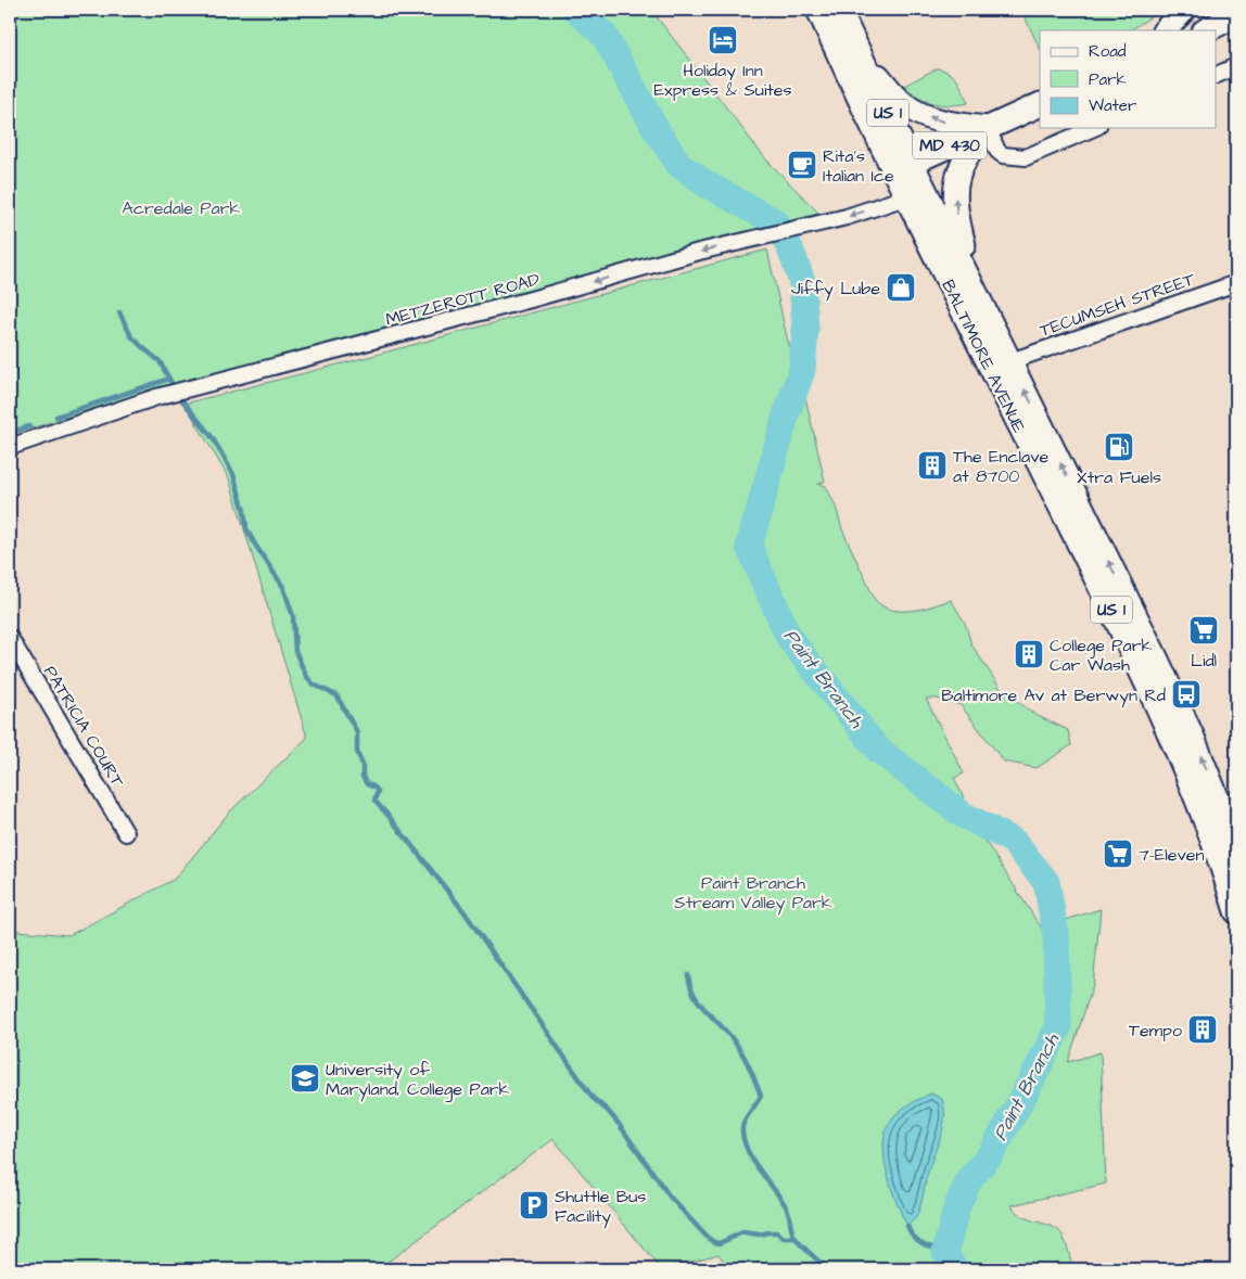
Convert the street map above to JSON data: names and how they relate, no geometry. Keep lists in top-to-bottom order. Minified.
{"streets":{"main road":["US 1","MD 430","BALTIMORE AVENUE"],"street":["METZEROTT ROAD","TECUMSEH STREET","PATRICIA COURT"]},"crossings":[["MD 430","BALTIMORE AVENUE"],["METZEROTT ROAD","BALTIMORE AVENUE"],["TECUMSEH STREET","BALTIMORE AVENUE"]],"one_way":["METZEROTT ROAD"],"water":["Paint Branch"],"parks":["Acredale Park","Paint Branch Stream Valley Park"],"places":{"hotel":["Holiday Inn Express & Suites"],"cafe":["Rita's Italian Ice"],"shop":["Jiffy Lube"],"fuel station":["Xtra Fuels"],"building":["The Enclave at 8700","College Park Car Wash","Tempo"],"supermarket":["Lidl","7-Eleven"],"bus stop":["Baltimore Av at Berwyn Rd"],"school or university":["University of Maryland, College Park"],"parking":["Shuttle Bus Facility"]},"legend":["Road","Park","Water"]}
